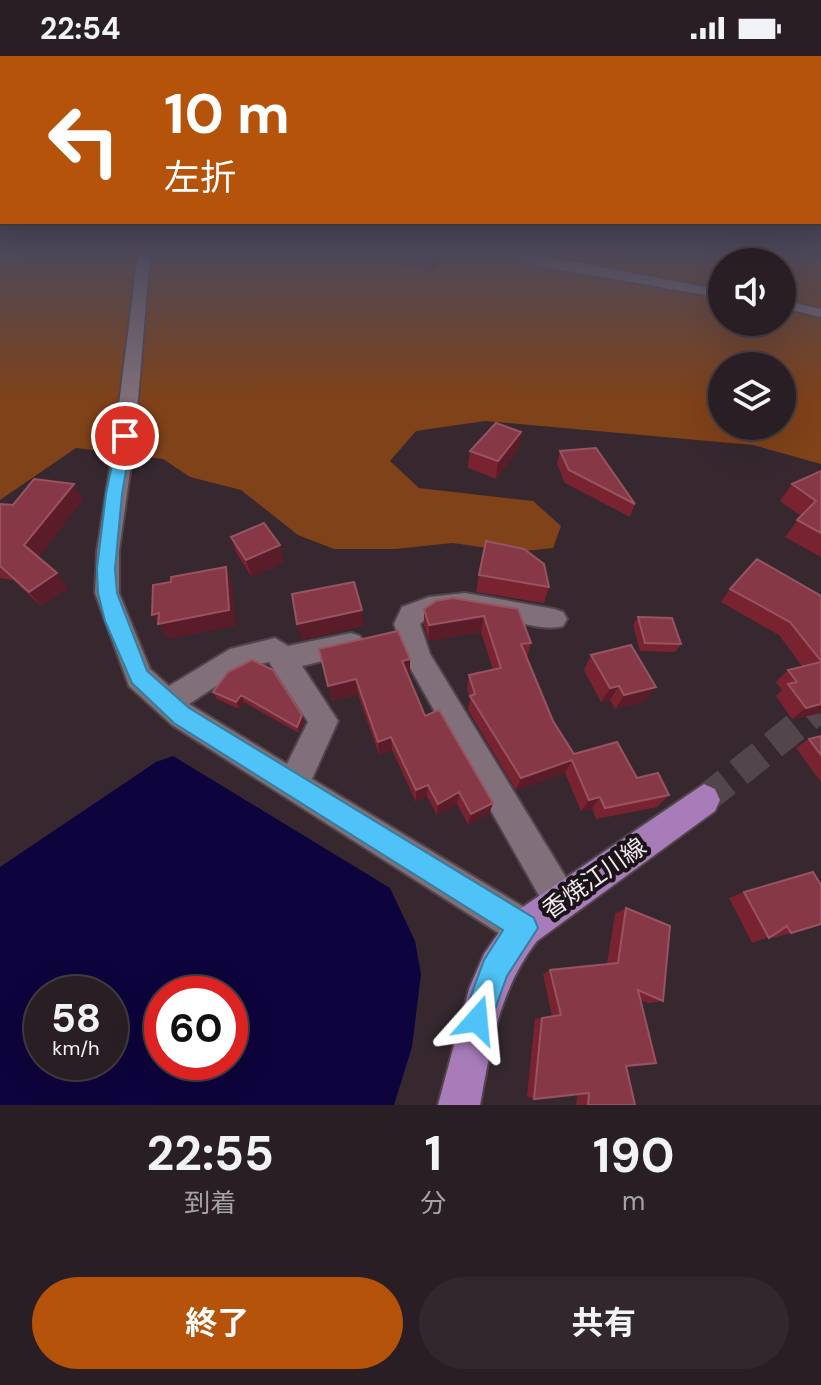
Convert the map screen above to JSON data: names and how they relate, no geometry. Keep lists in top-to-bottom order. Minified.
{"streets":{"main road":["香焼江川線"]},"page":{"status":"22:54","turn":["10 m","左折"],"speed":"58 km/h","limit":"60","eta":["22:55","到着","1","分","190","m"],"buttons":["終了","共有"]}}
